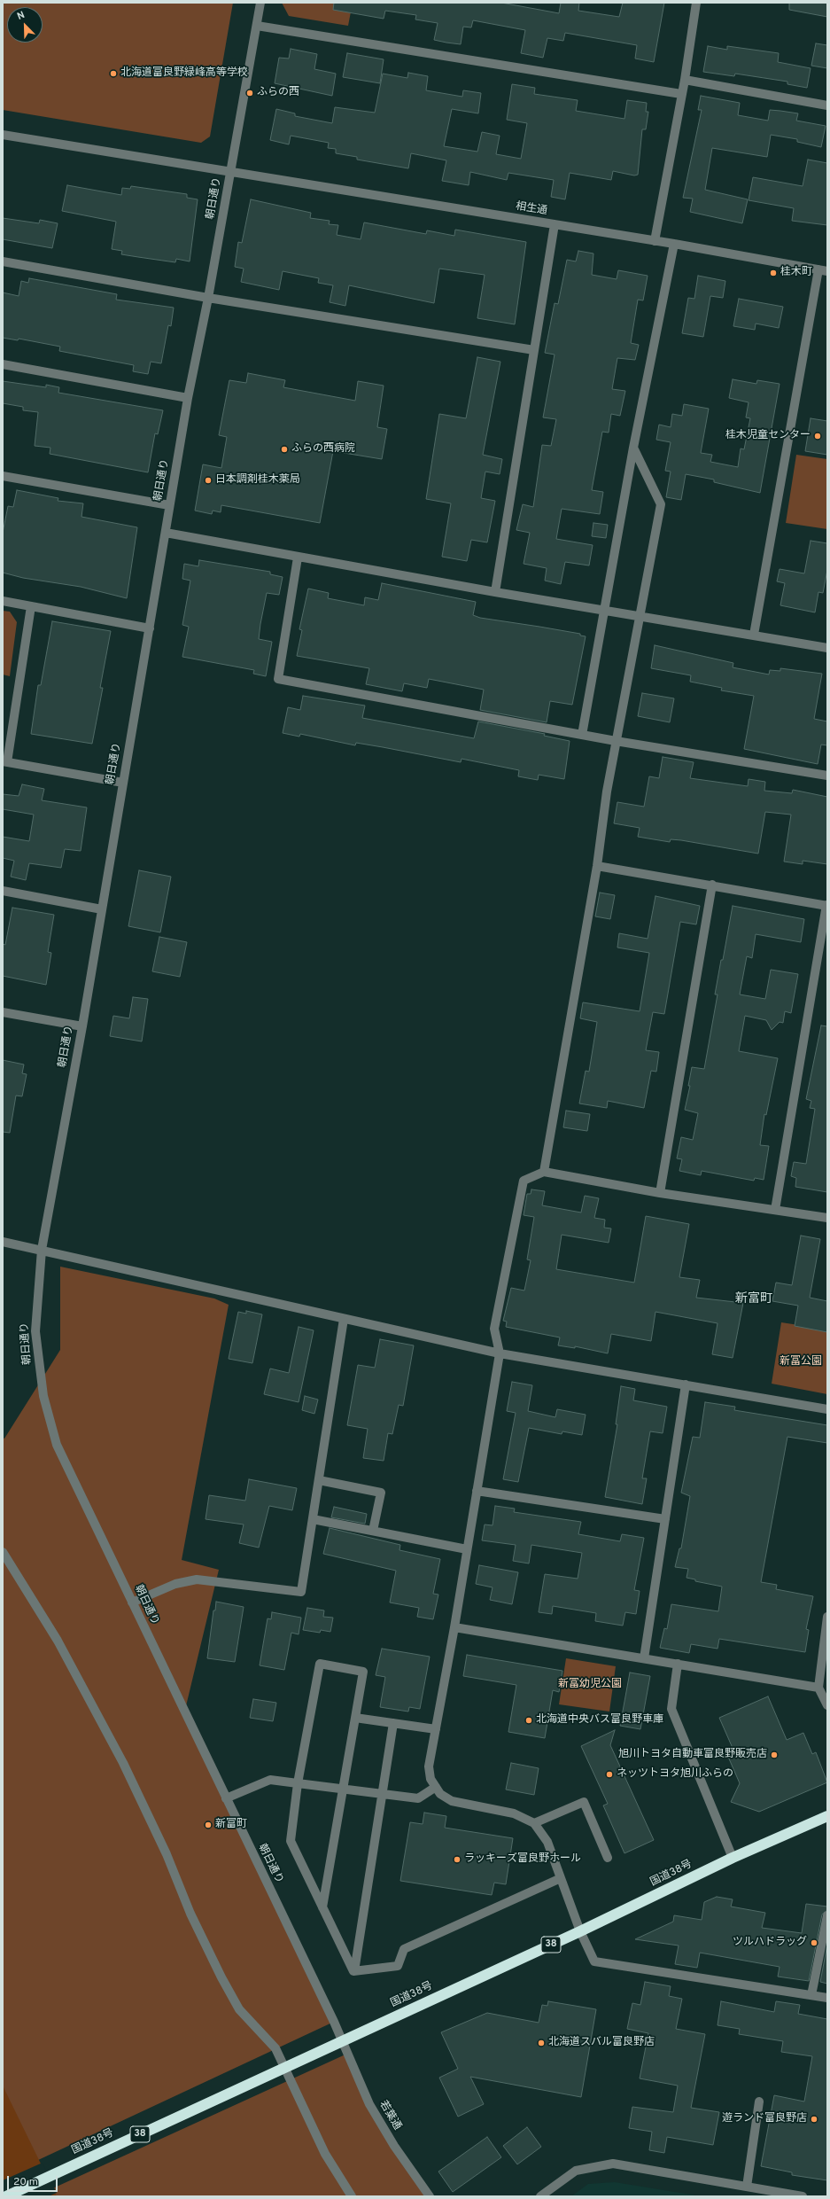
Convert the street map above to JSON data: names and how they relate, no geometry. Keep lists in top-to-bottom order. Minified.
{"streets":{"highway":["国道38号","38"],"street":["朝日通り","相生通","若葉通"]},"crossings":[["朝日通り","相生通"],["朝日通り","国道38号"],["朝日通り","若葉通"],["国道38号","若葉通"]],"districts":["新富町"],"parks":["新冨公園","新冨幼児公園"],"places":["北海道富良野緑峰高等学校","ふらの西","桂木町","桂木児童センター","ふらの西病院","日本調剤桂木薬局","北海道中央バス富良野車庫","旭川トヨタ自動車富良野販売店","ネッツトヨタ旭川ふらの","新富町","ラッキーズ富良野ホール","ツルハドラッグ","北海道スバル富良野店","遊ランド富良野店"],"scale_bar":"20 m","north":"top left"}
